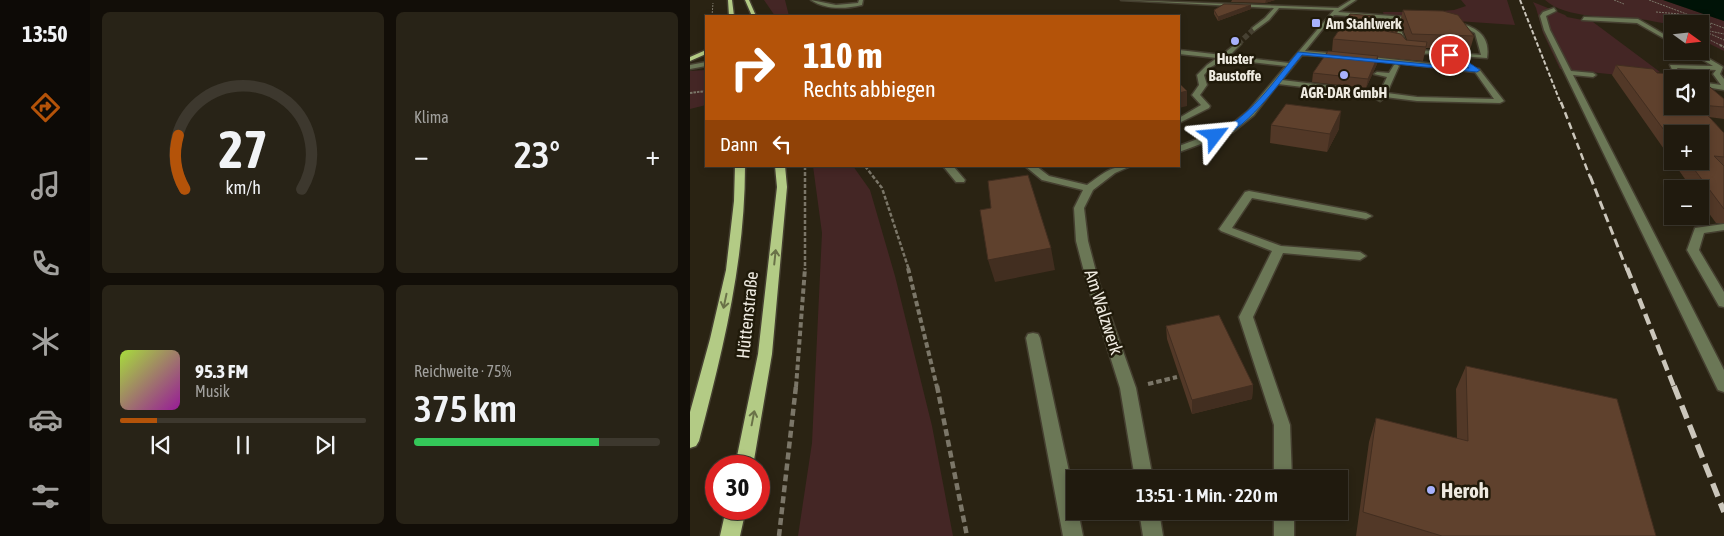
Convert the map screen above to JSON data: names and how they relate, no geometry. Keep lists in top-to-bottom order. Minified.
{"streets":{"main road":["Hüttenstraße"],"street":["Am Walzwerk"]},"places":{"transit":["Am Stahlwerk"],"other":["Huster Baustoffe","AGR-DAR GmbH","Heroh"]},"north":"right","page":{"tabs":"13:50","tile":["Klima",["Reichweite · 75%","375 km"]],"map_buttons":["+","−"],"turn":["110 m","Rechts abbiegen"],"then":"Dann","heat":["−","23°","+"],"song":["95.3 FM","Musik"],"limit":"30","trip":"13:51 · 1 Min. · 220 m","gauge":["27","km/h"]}}
